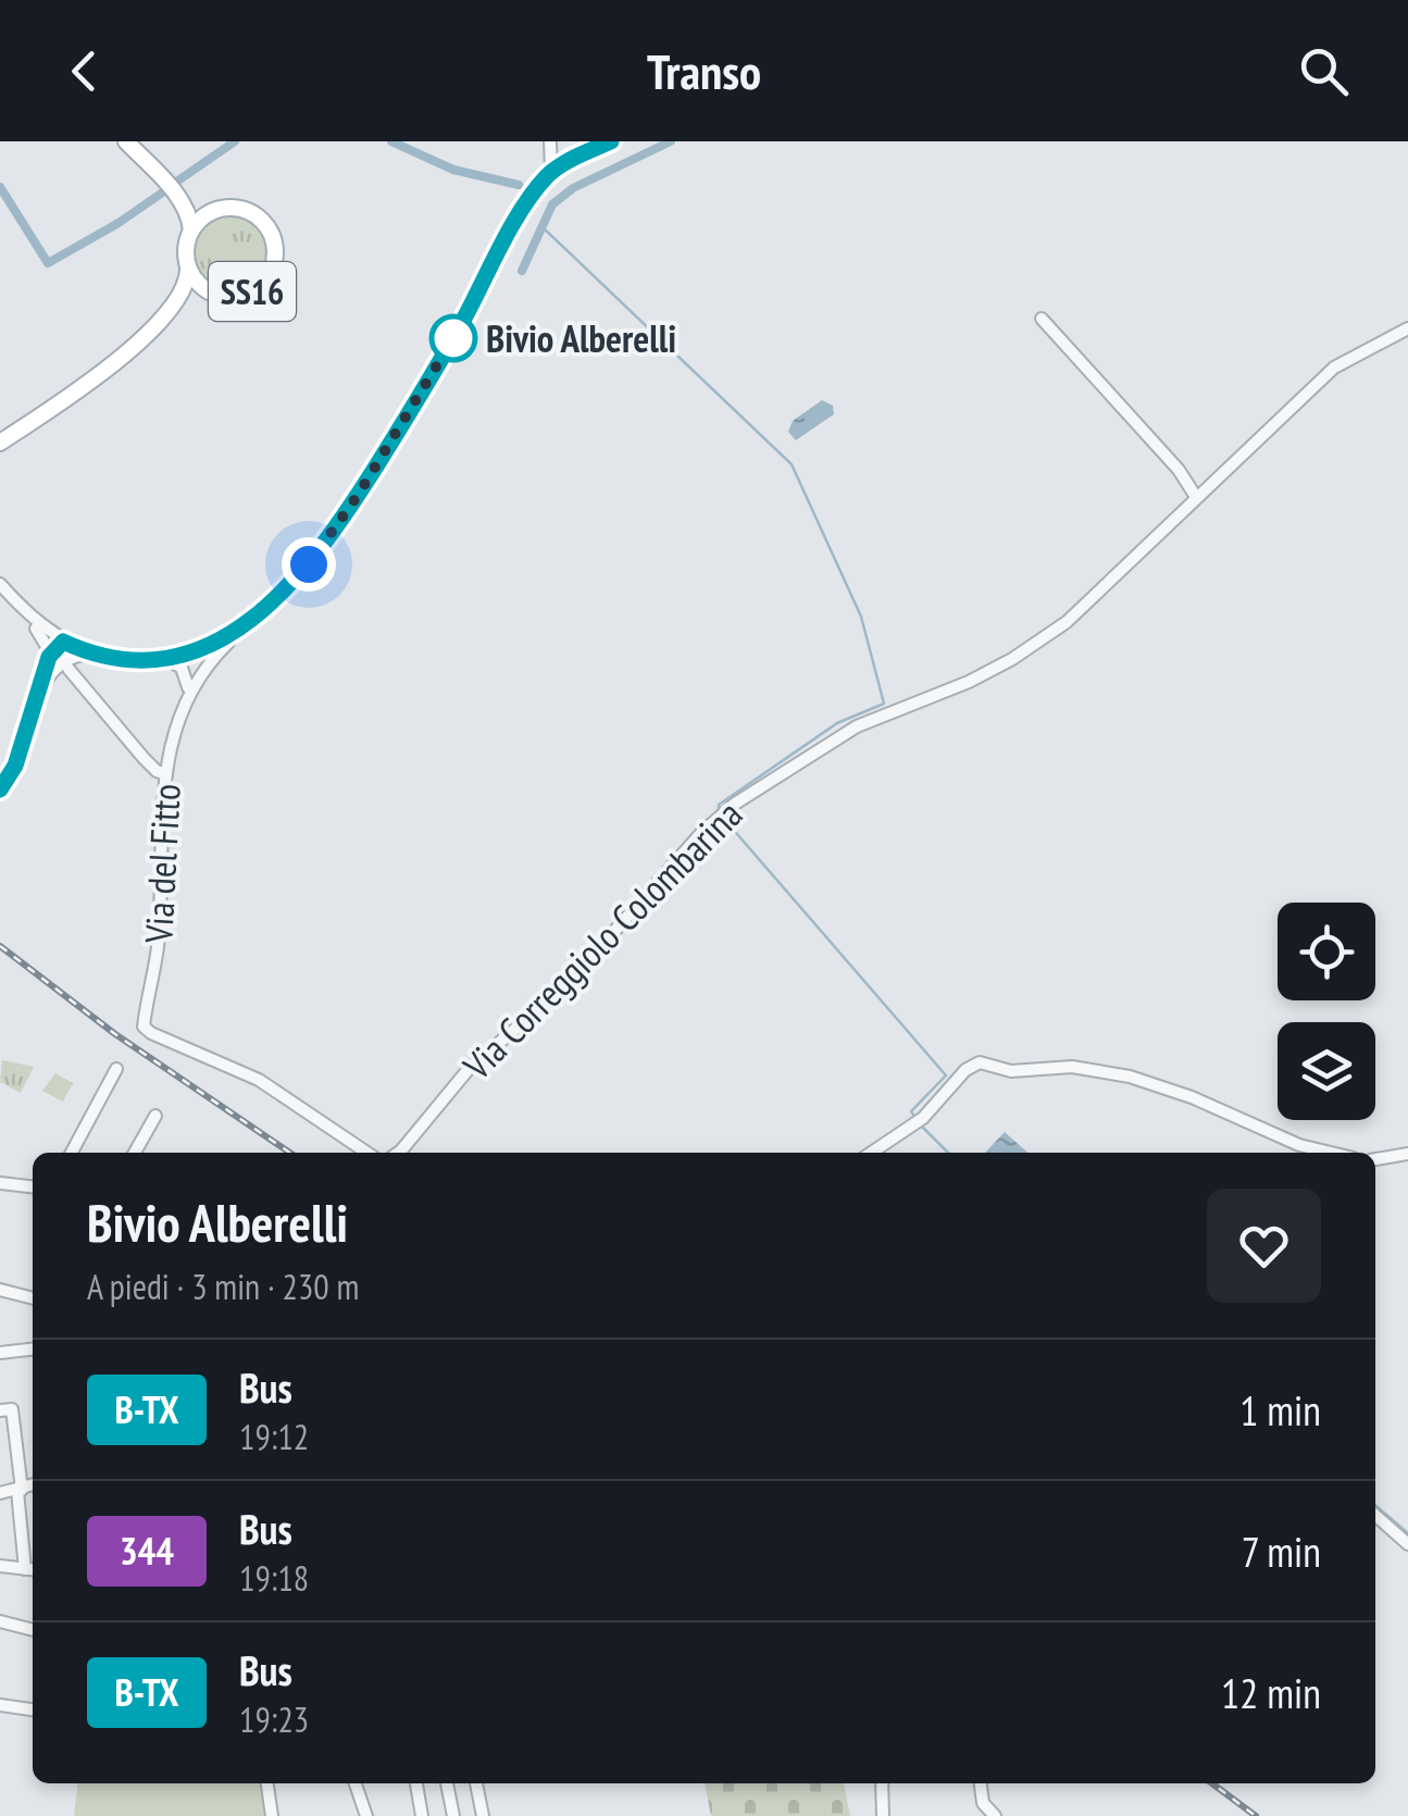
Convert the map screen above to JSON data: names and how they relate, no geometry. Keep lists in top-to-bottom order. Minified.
{"streets":{"main road":["SS16"],"street":["Via del Fitto","Via Correggiolo Colombarina"]},"places":["Bivio Alberelli"],"lines":["bus line B-TX"],"page":{"header":"Transo","heading":["Bivio Alberelli","A piedi · 3 min · 230 m"],"list":[{"mark":"B-TX","name":"Bus","note":"19:12","value":"1 min"},{"mark":"344","name":"Bus","note":"19:18","value":"7 min"},{"mark":"B-TX","name":"Bus","note":"19:23","value":"12 min"}]}}
